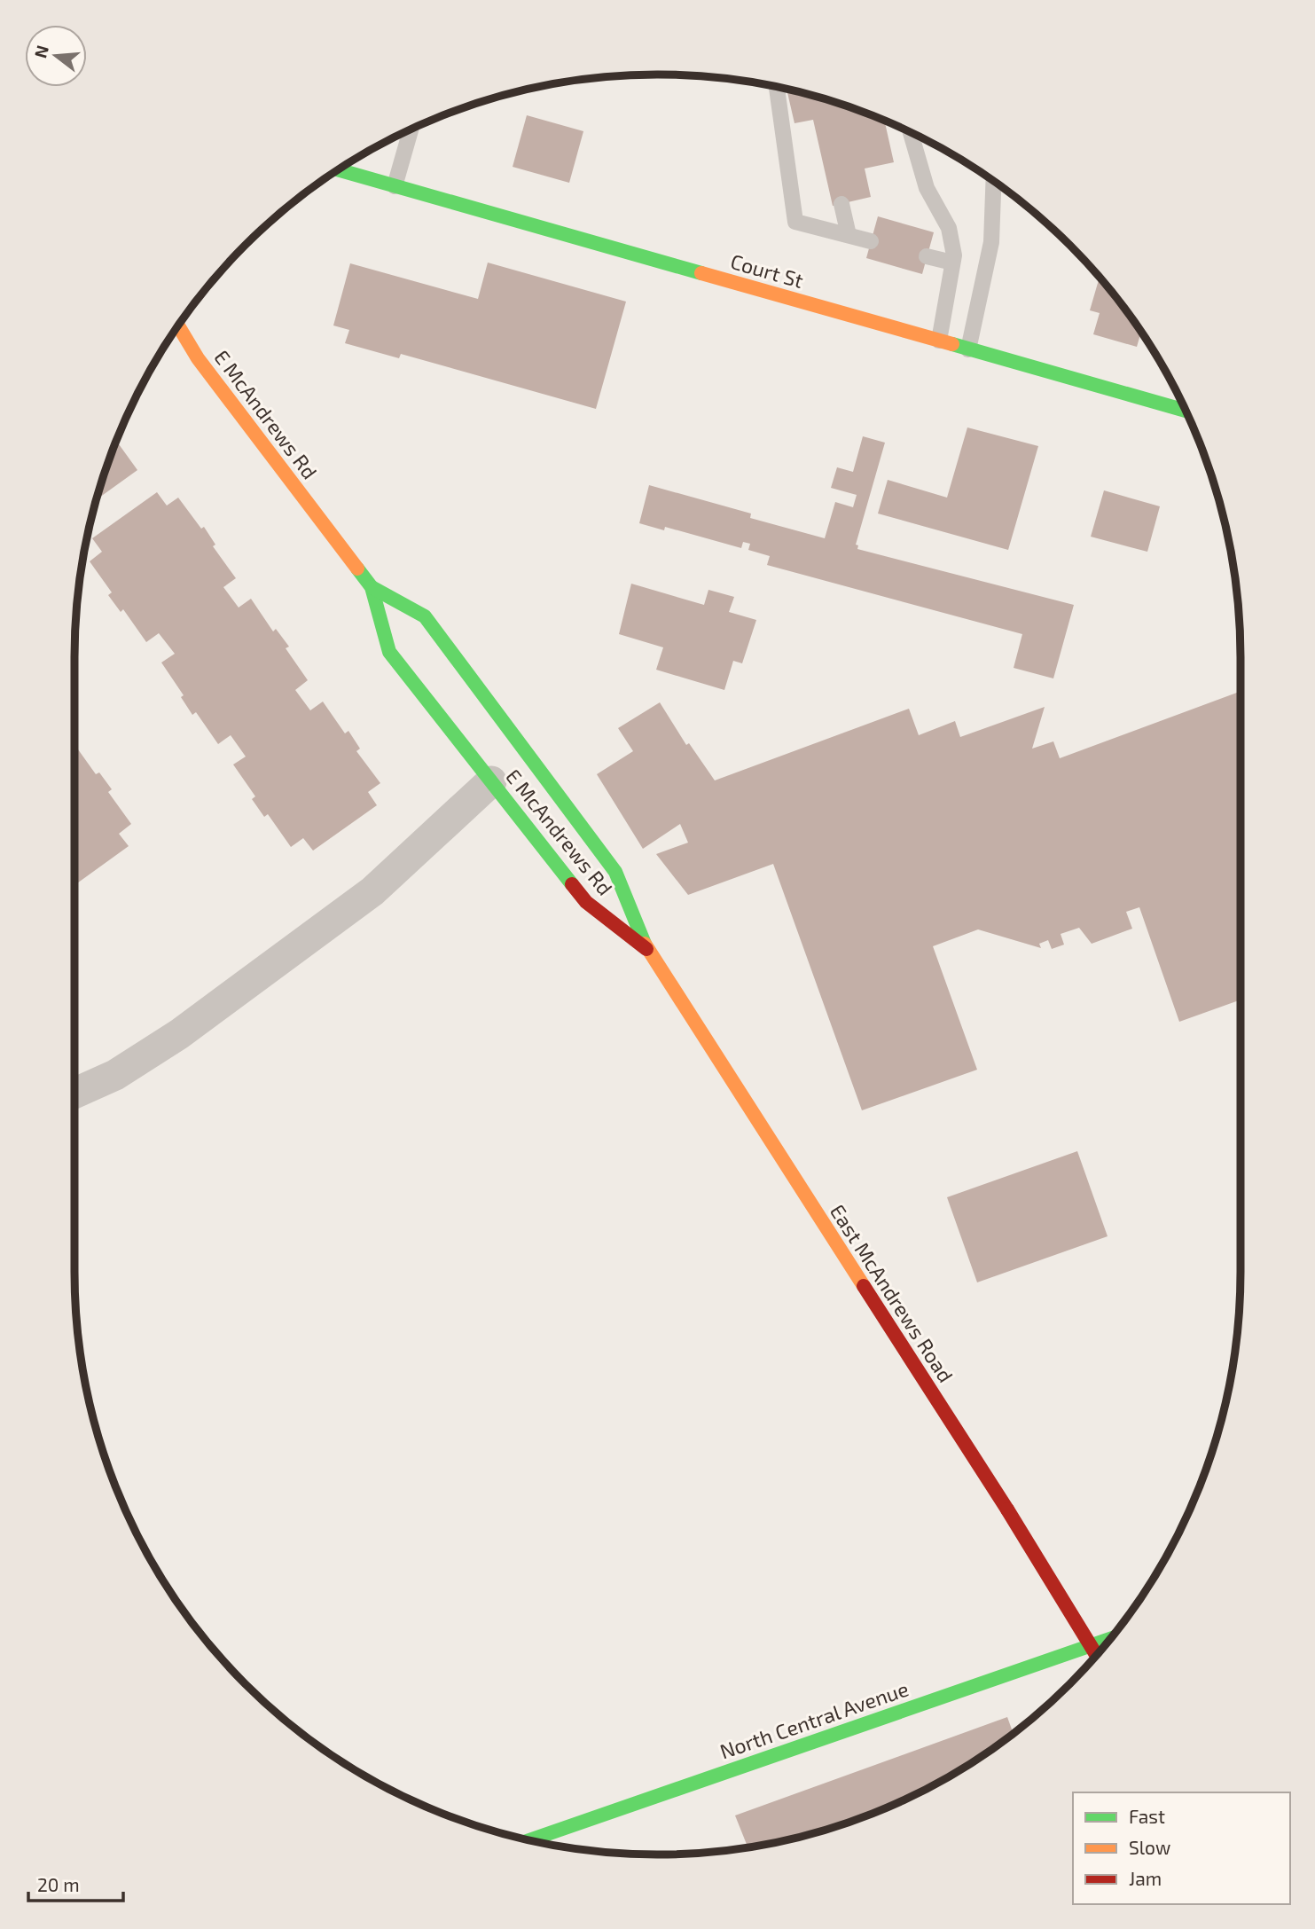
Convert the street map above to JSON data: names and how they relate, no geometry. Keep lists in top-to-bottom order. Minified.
{"streets":{"main road":["Court St","E McAndrews Rd","East McAndrews Road","North Central Avenue"]},"crossings":[["E McAndrews Rd","East McAndrews Road"]],"legend":["Fast","Slow","Jam"],"scale_bar":"20 m","north":"left"}
